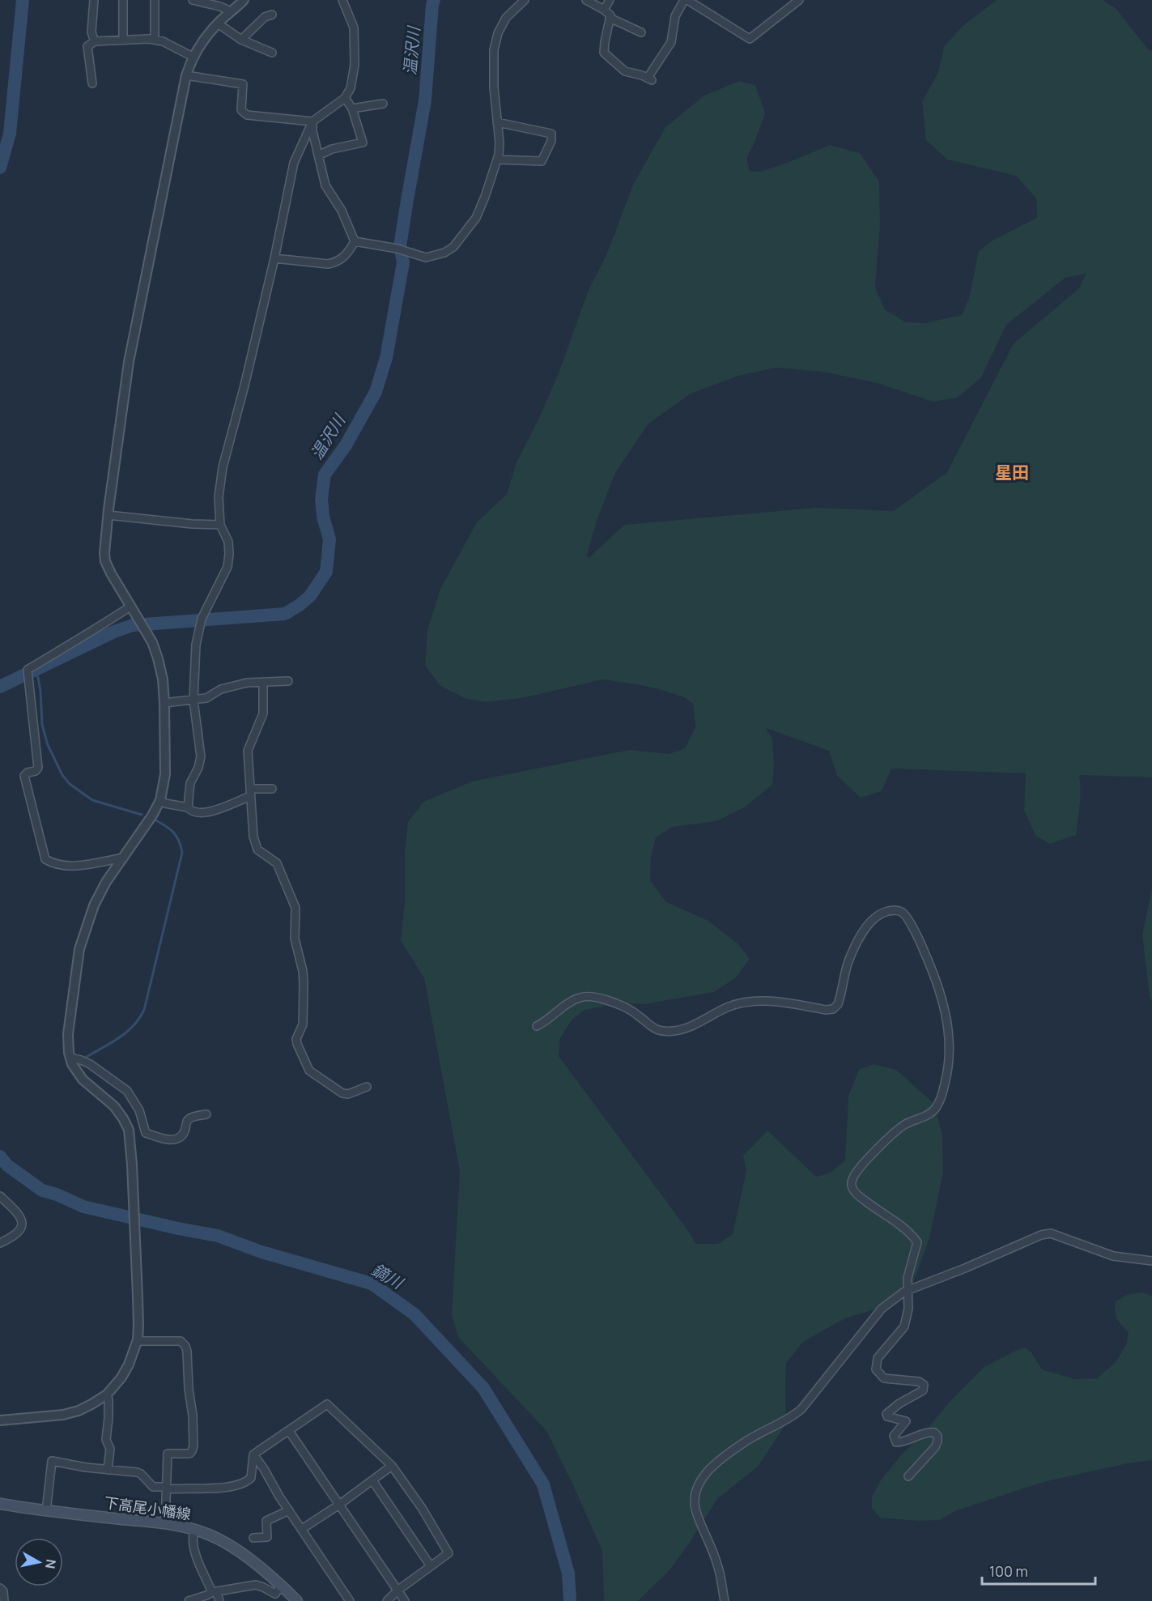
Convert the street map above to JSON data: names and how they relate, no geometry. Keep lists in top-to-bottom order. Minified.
{"streets":{"main road":["下高尾小幡線"]},"districts":["星田"],"water":["温沢川","鏑川"],"scale_bar":"100 m","north":"right"}
